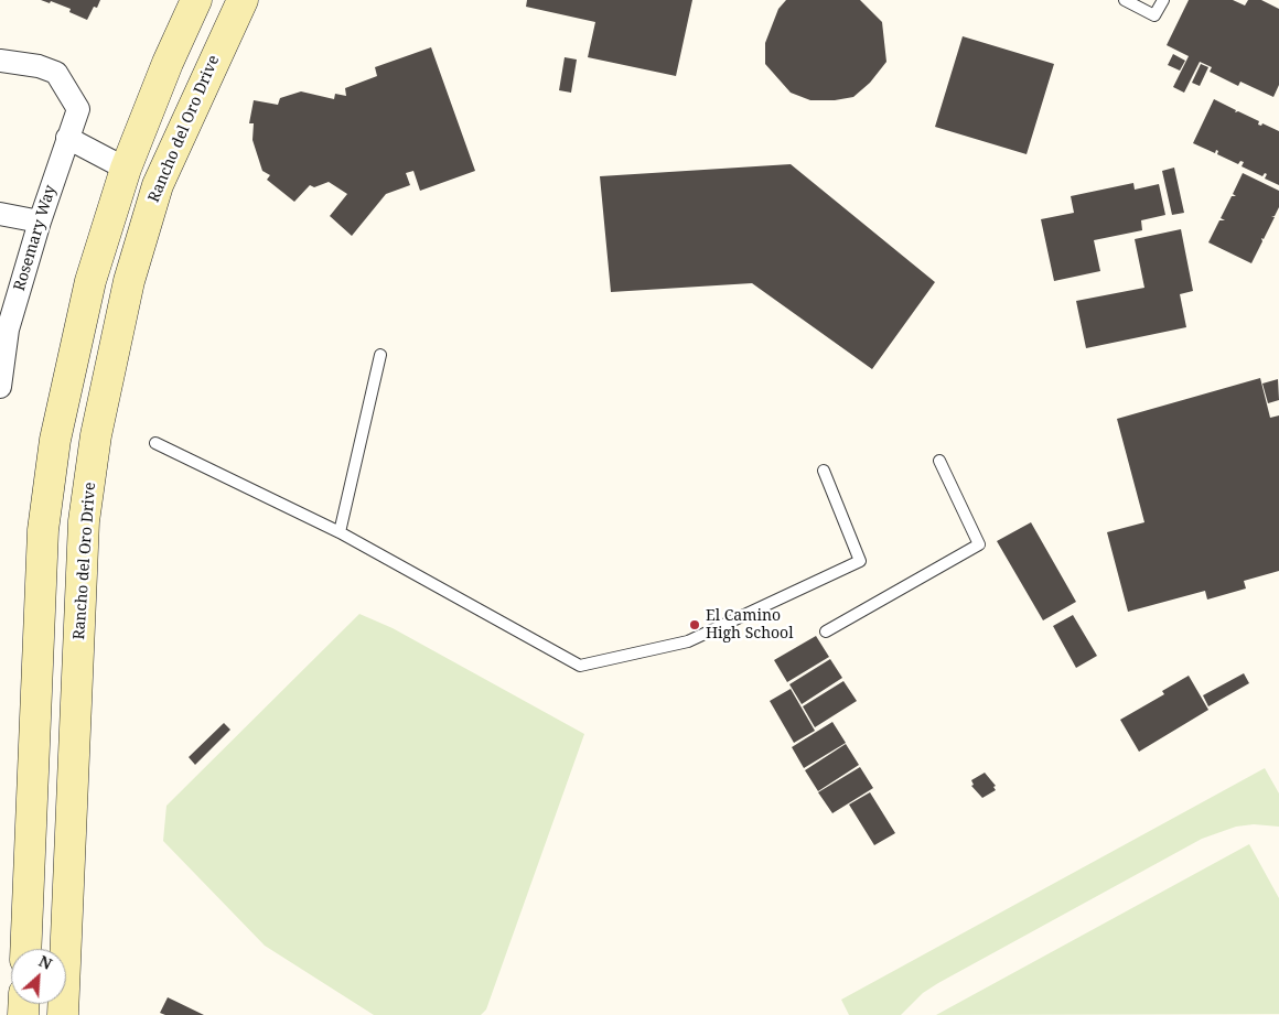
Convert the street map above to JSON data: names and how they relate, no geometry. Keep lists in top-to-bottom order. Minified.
{"streets":{"main road":["Rancho del Oro Drive"],"street":["Rosemary Way"]},"places":["El Camino High School"],"north":"top right"}
